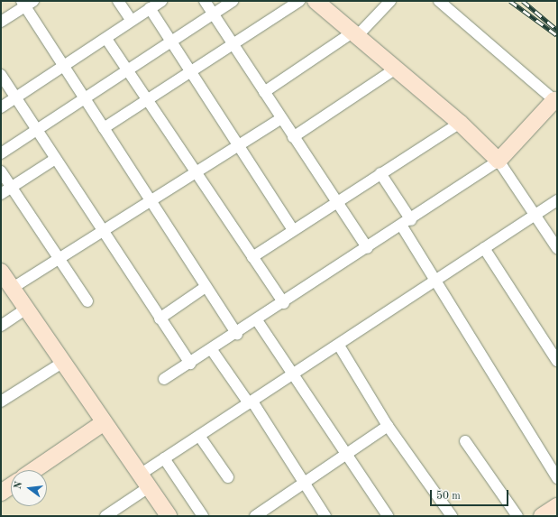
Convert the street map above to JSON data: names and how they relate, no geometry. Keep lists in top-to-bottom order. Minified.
{"scale_bar":"50 m","north":"left"}
